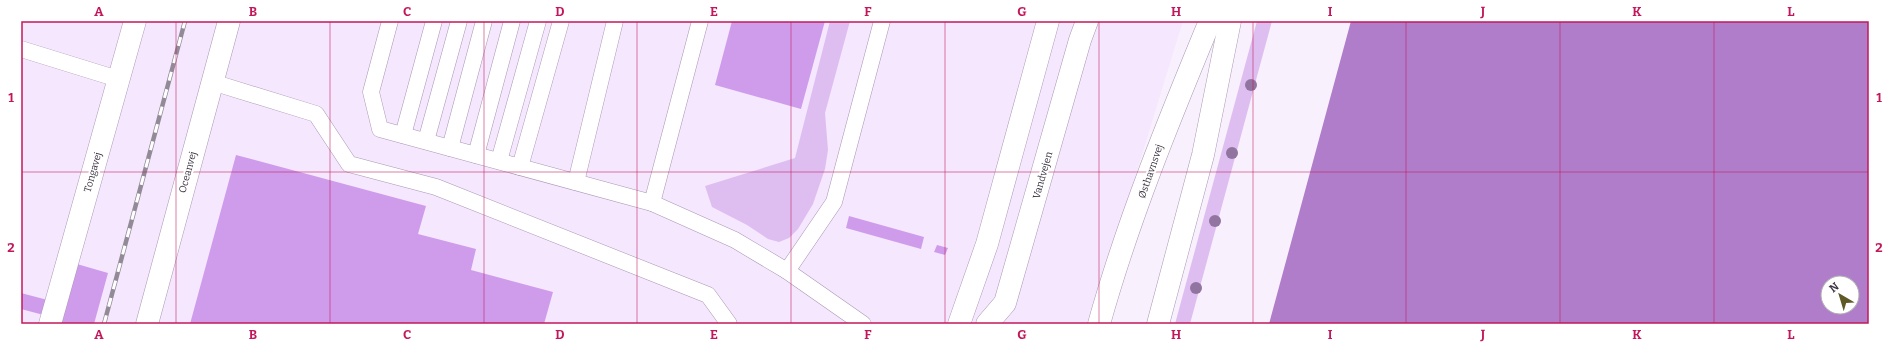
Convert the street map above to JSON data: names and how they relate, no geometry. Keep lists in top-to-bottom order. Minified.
{"streets":{"street":["Østhavnsvej","Tongavej","Oceanvej","Vandvejen"]},"north":"top left","grid":{"columns":["A","B","C","D","E","F","G","H","I","J","K","L"],"rows":["1","2"]}}
